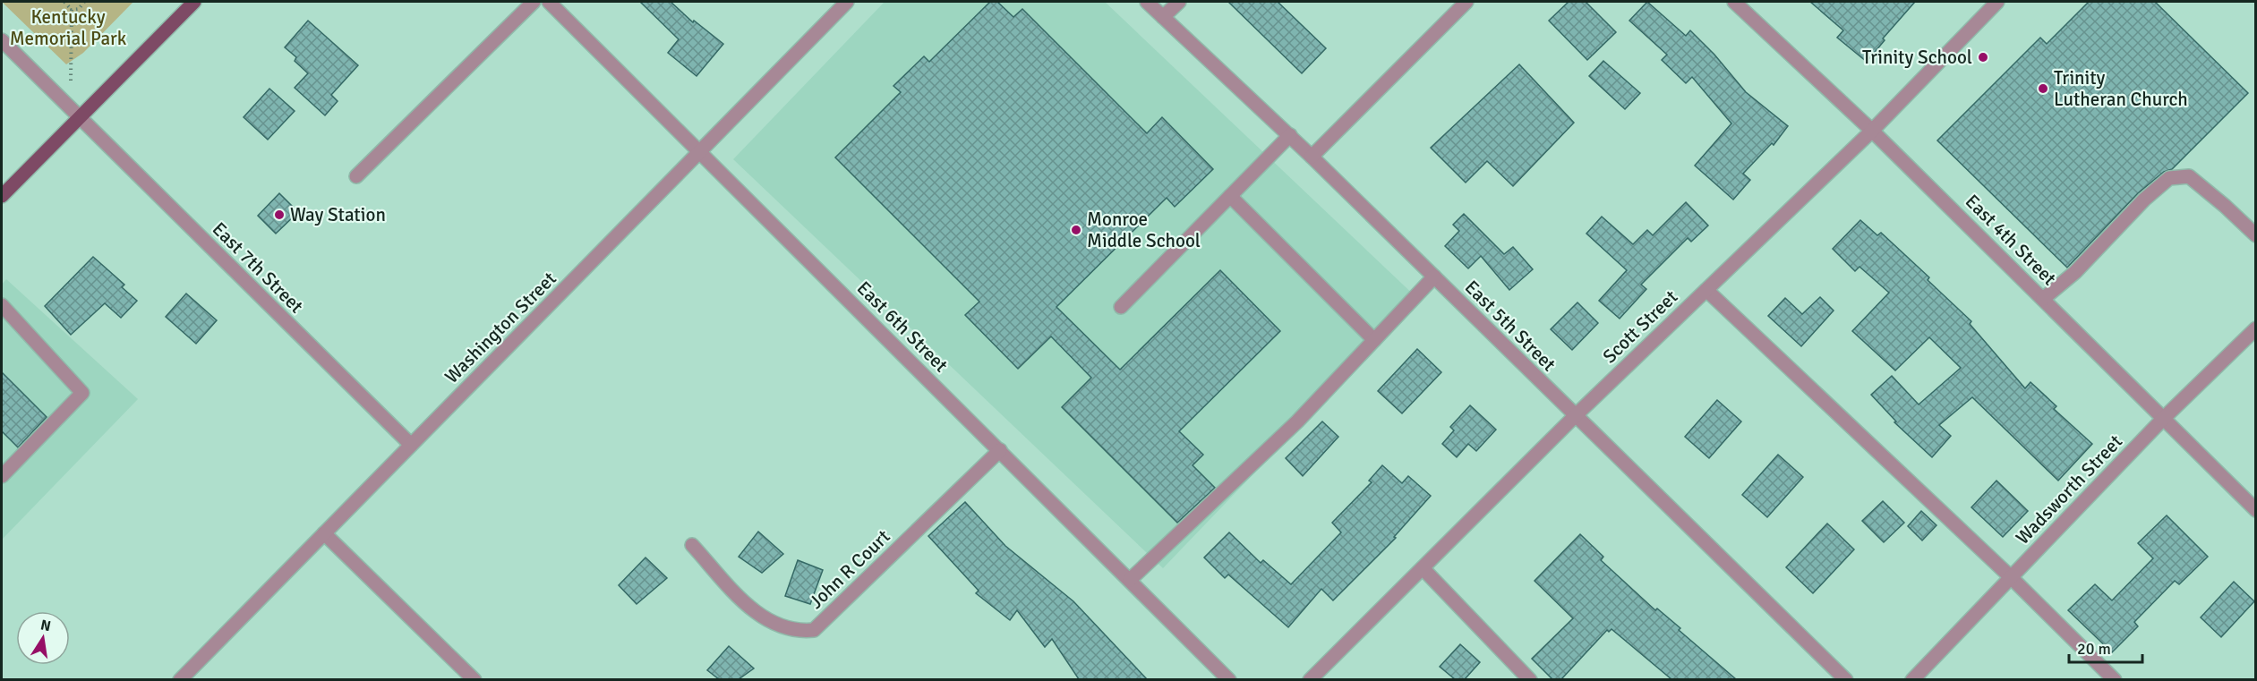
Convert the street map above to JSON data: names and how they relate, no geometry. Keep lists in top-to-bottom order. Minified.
{"streets":{"street":["East 4th Street","East 7th Street","East 5th Street","East 6th Street","Scott Street","Washington Street","Wadsworth Street","John R Court"]},"crossings":[["East 4th Street","Scott Street"],["East 4th Street","Wadsworth Street"],["East 7th Street","Washington Street"],["East 5th Street","Scott Street"],["East 6th Street","Washington Street"],["East 6th Street","John R Court"]],"parks":["Kentucky Memorial Park"],"places":["Trinity School","Trinity Lutheran Church","Way Station","Monroe Middle School"],"scale_bar":"20 m","north":"top"}
